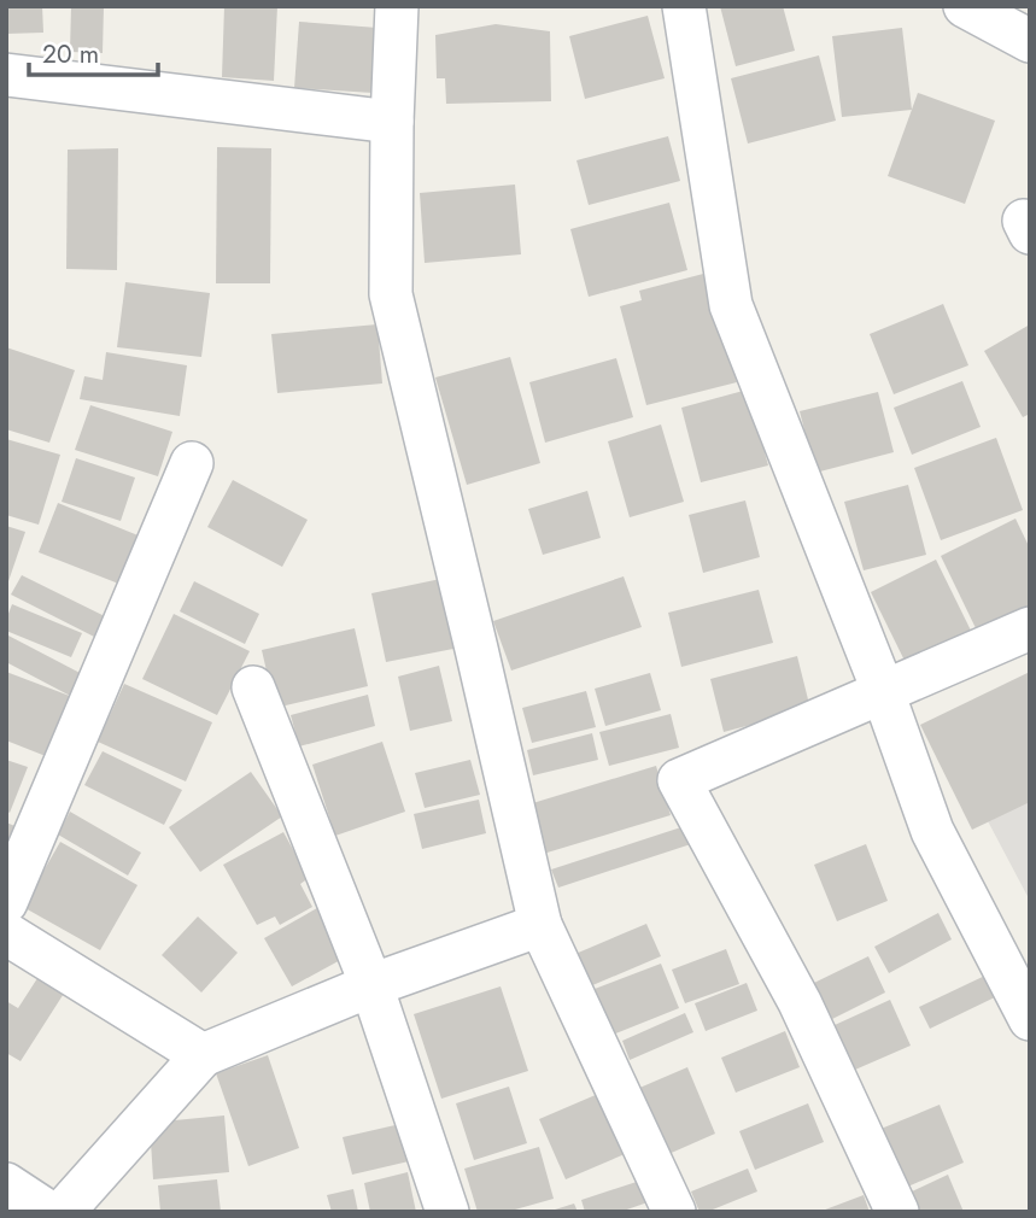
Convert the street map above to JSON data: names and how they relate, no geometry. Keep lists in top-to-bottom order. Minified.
{"scale_bar":"20 m"}
